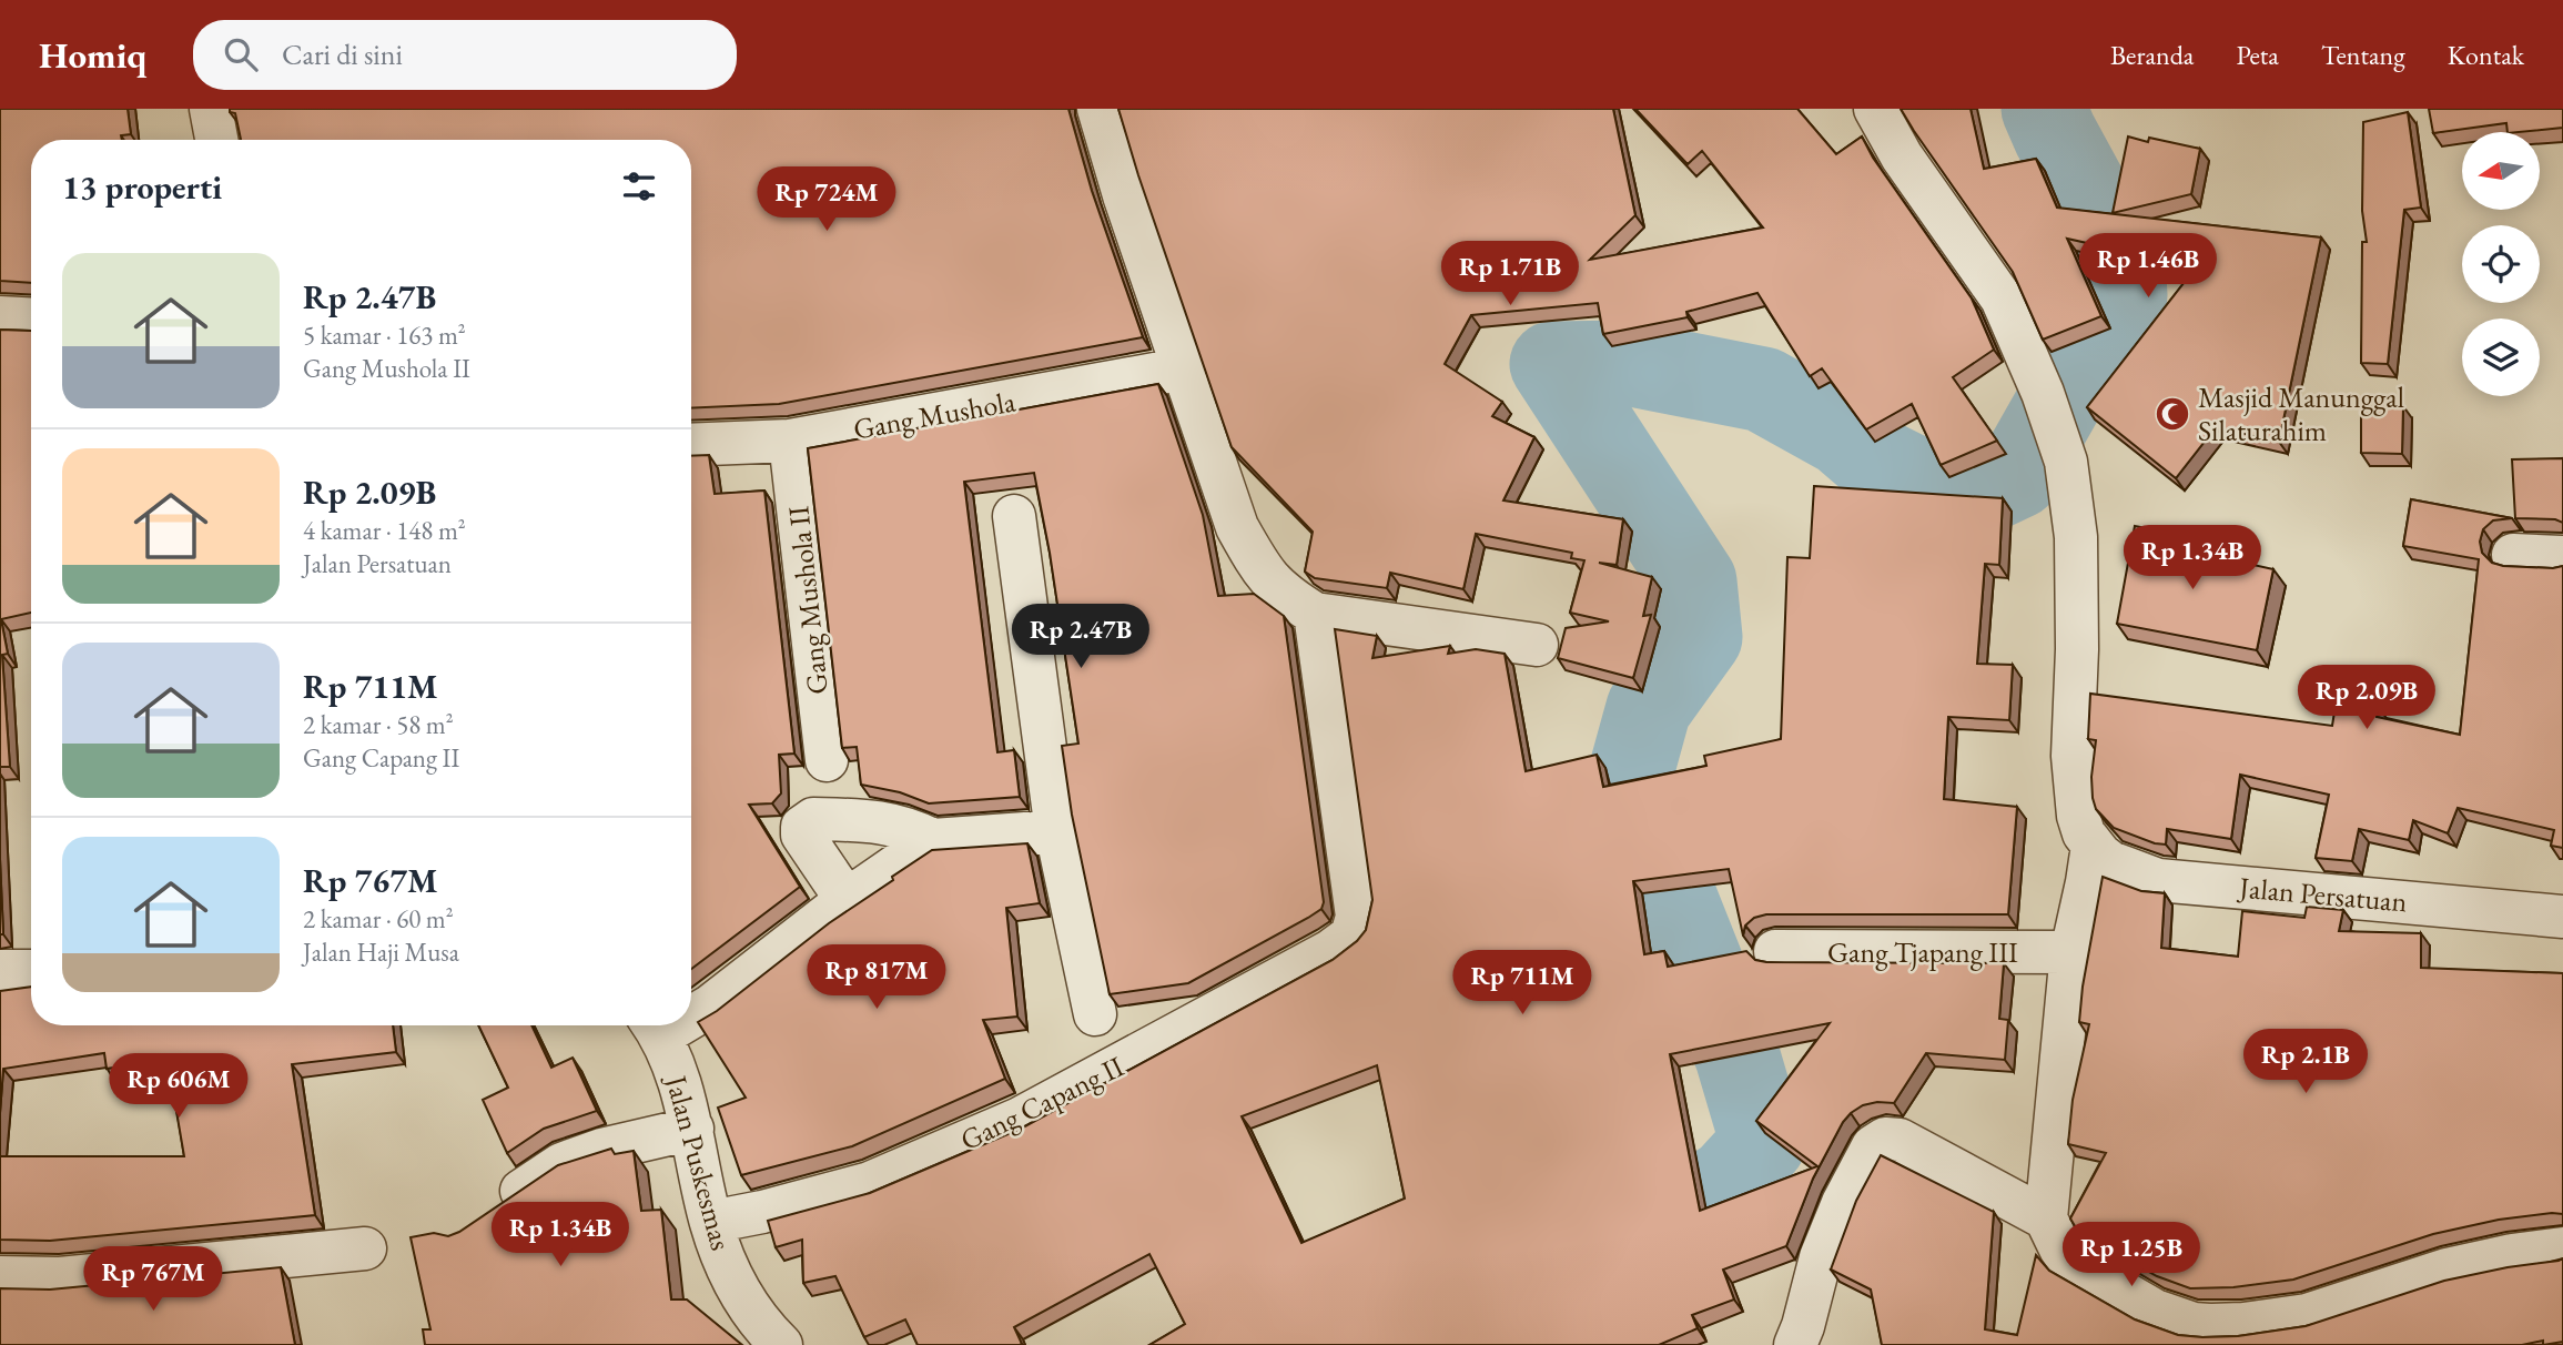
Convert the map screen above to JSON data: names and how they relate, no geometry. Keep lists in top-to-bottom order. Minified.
{"streets":{"street":["Gang Mushola","Gang Mushola II","Jalan Persatuan","Gang Tjapang III","Gang Capang II","Jalan Puskesmas"]},"crossings":[["Gang Mushola","Gang Mushola II"],["Gang Capang II","Jalan Puskesmas"]],"places":{"mosque":["Masjid Manunggal Silaturahim"]},"north":"left","page":{"header":"Homiq","search":"Cari di sini","nav":["Beranda","Peta","Tentang","Kontak"],"heading":"13 properti","price":["Rp 724M","Rp 1.46B","Rp 1.71B","Rp 1.34B","Rp 2.47B","Rp 2.09B","Rp 817M","Rp 711M","Rp 2.1B","Rp 606M","Rp 1.34B","Rp 1.25B","Rp 767M"],"list":[{"name":"Rp 2.47B","note":"5 kamar · 163 m² · Gang Mushola II"},{"name":"Rp 2.09B","note":"4 kamar · 148 m² · Jalan Persatuan"},{"name":"Rp 711M","note":"2 kamar · 58 m² · Gang Capang II"},{"name":"Rp 767M","note":"2 kamar · 60 m² · Jalan Haji Musa"}]}}
